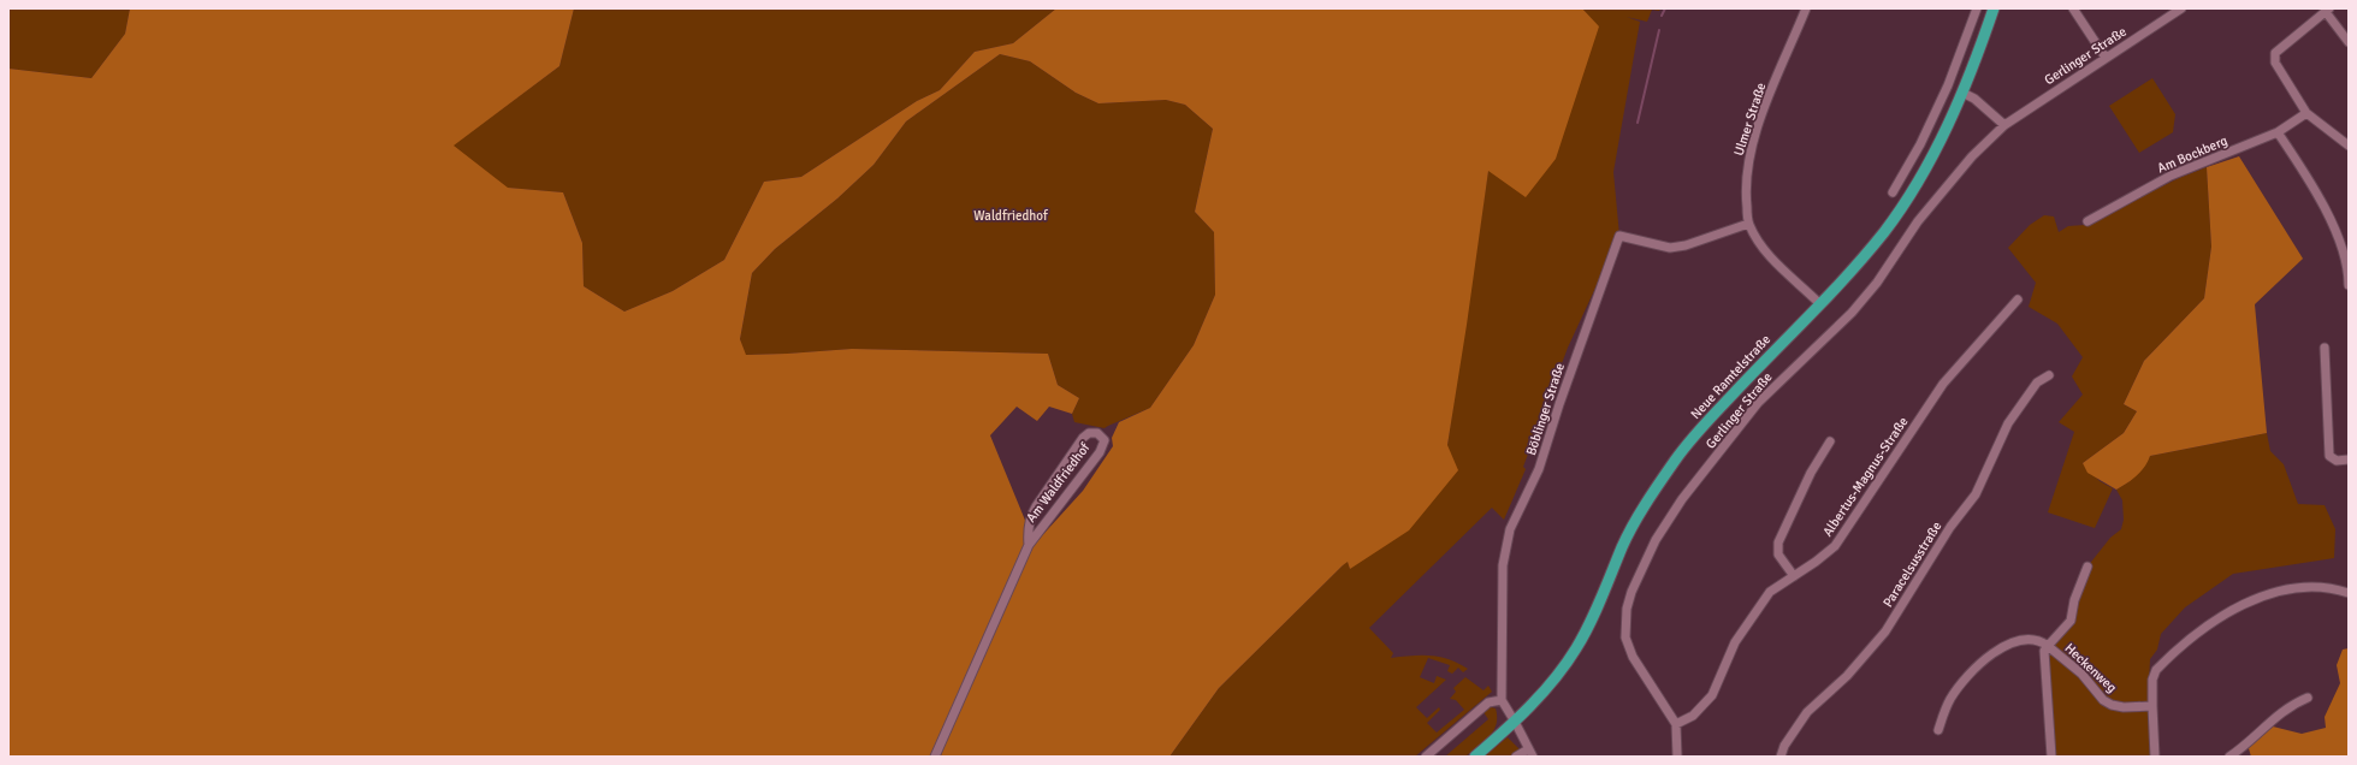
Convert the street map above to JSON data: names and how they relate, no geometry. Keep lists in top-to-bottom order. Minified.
{"streets":{"main road":["Neue Ramtelstraße"],"street":["Gerlinger Straße","Ulmer Straße","Am Bockberg","Böblinger Straße","Albertus-Magnus-Straße","Am Waldfriedhof","Paracelsusstraße","Heckenweg"]},"crossings":[["Gerlinger Straße","Albertus-Magnus-Straße"],["Ulmer Straße","Neue Ramtelstraße"],["Ulmer Straße","Böblinger Straße"]],"parks":["Waldfriedhof"]}
